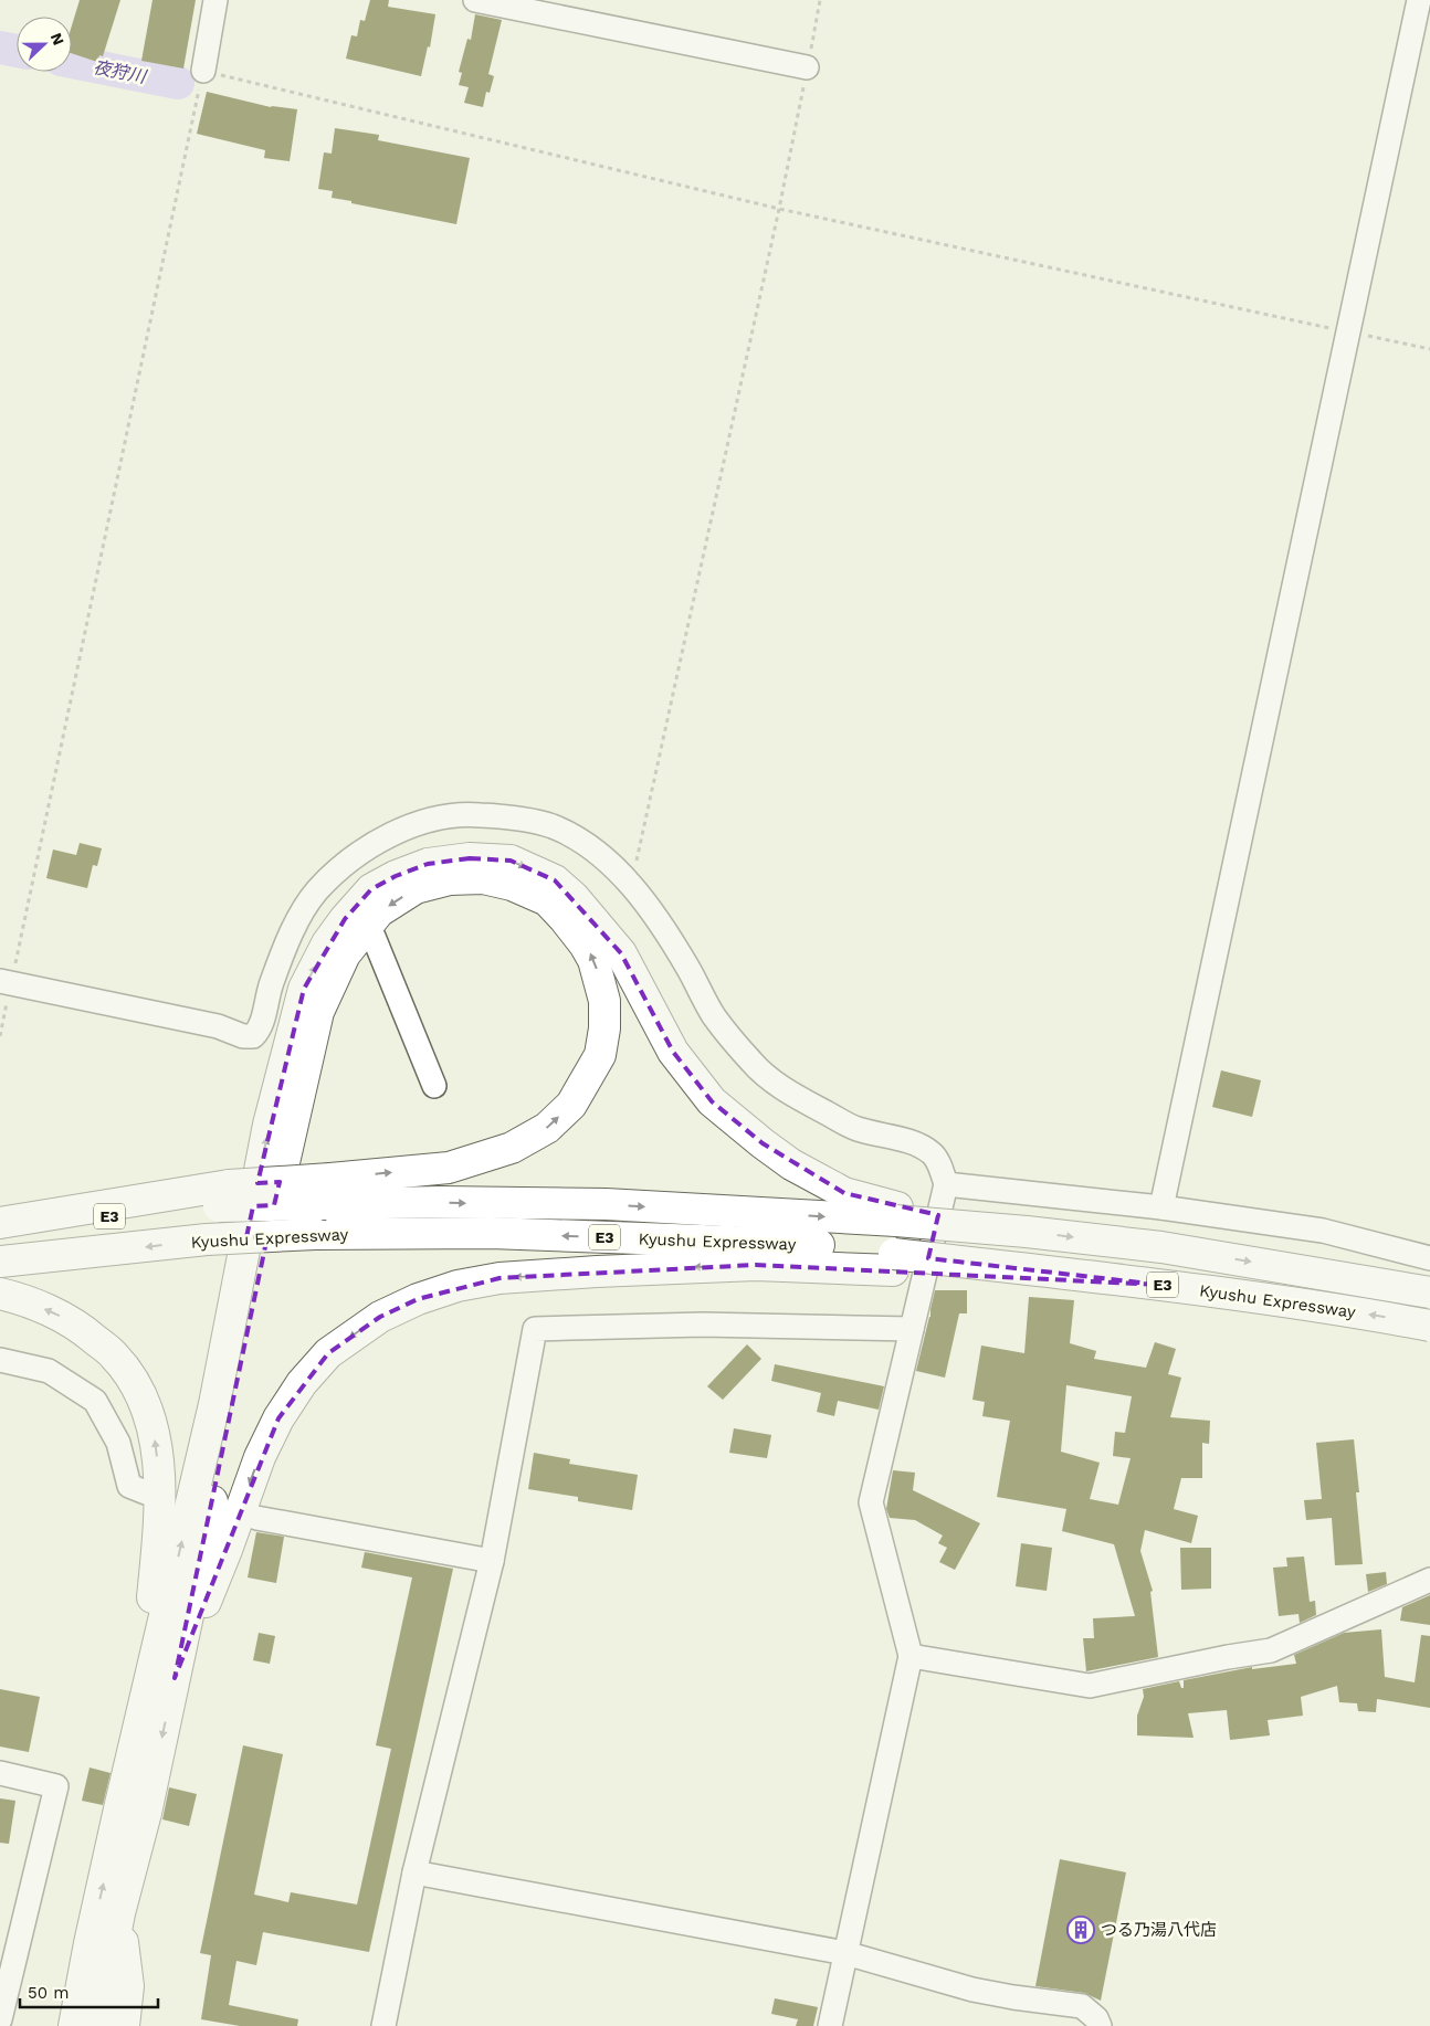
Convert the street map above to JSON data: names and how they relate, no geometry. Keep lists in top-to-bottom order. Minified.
{"streets":{"highway":["E3","Kyushu Expressway"]},"water":["夜狩川"],"places":{"building":["つる乃湯八代店"]},"scale_bar":"50 m","north":"right"}
